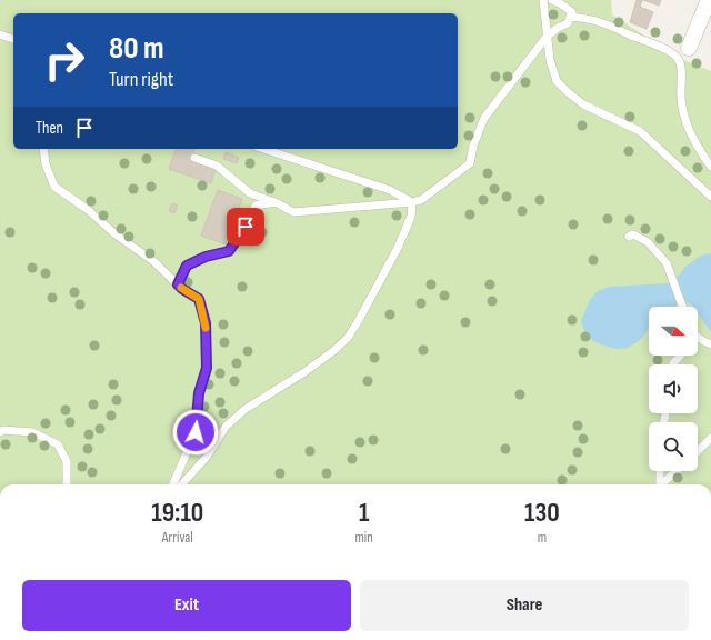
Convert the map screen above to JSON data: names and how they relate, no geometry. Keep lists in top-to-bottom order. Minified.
{"north":"right","page":{"turn":["80 m","Turn right"],"then":"Then","eta":["19:10","Arrival","1","min","130","m"],"buttons":["Exit","Share"]}}
